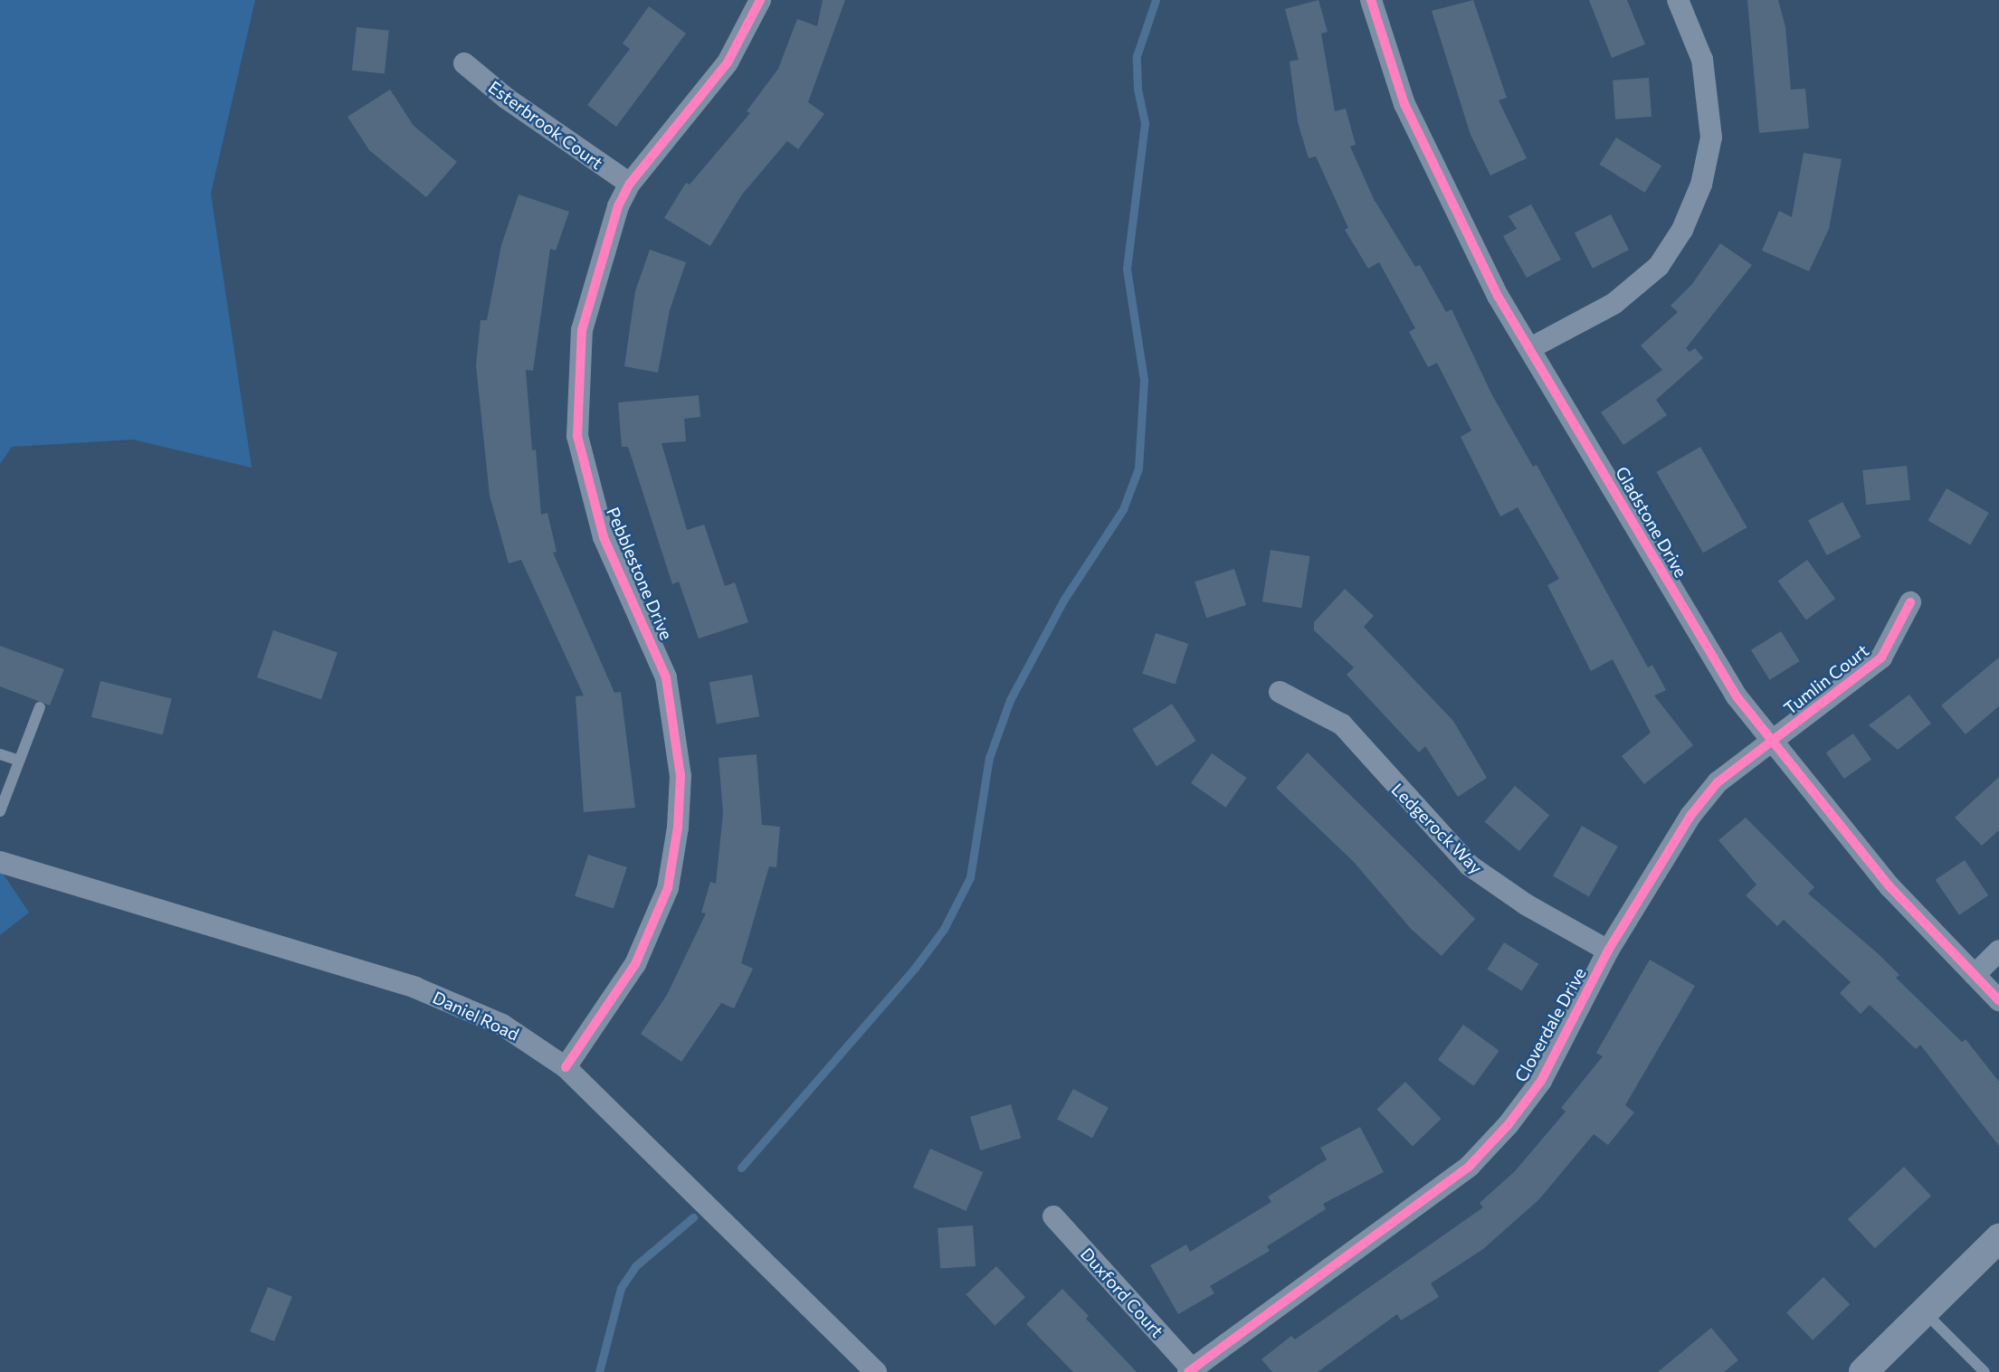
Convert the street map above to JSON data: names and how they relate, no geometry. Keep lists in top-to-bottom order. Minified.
{"streets":{"street":["Esterbrook Court","Gladstone Drive","Pebblestone Drive","Tumlin Court","Ledgerock Way","Daniel Road","Cloverdale Drive","Duxford Court"]},"crossings":[["Esterbrook Court","Pebblestone Drive"],["Gladstone Drive","Tumlin Court"],["Gladstone Drive","Cloverdale Drive"],["Pebblestone Drive","Daniel Road"],["Tumlin Court","Cloverdale Drive"],["Ledgerock Way","Cloverdale Drive"],["Cloverdale Drive","Duxford Court"]]}
